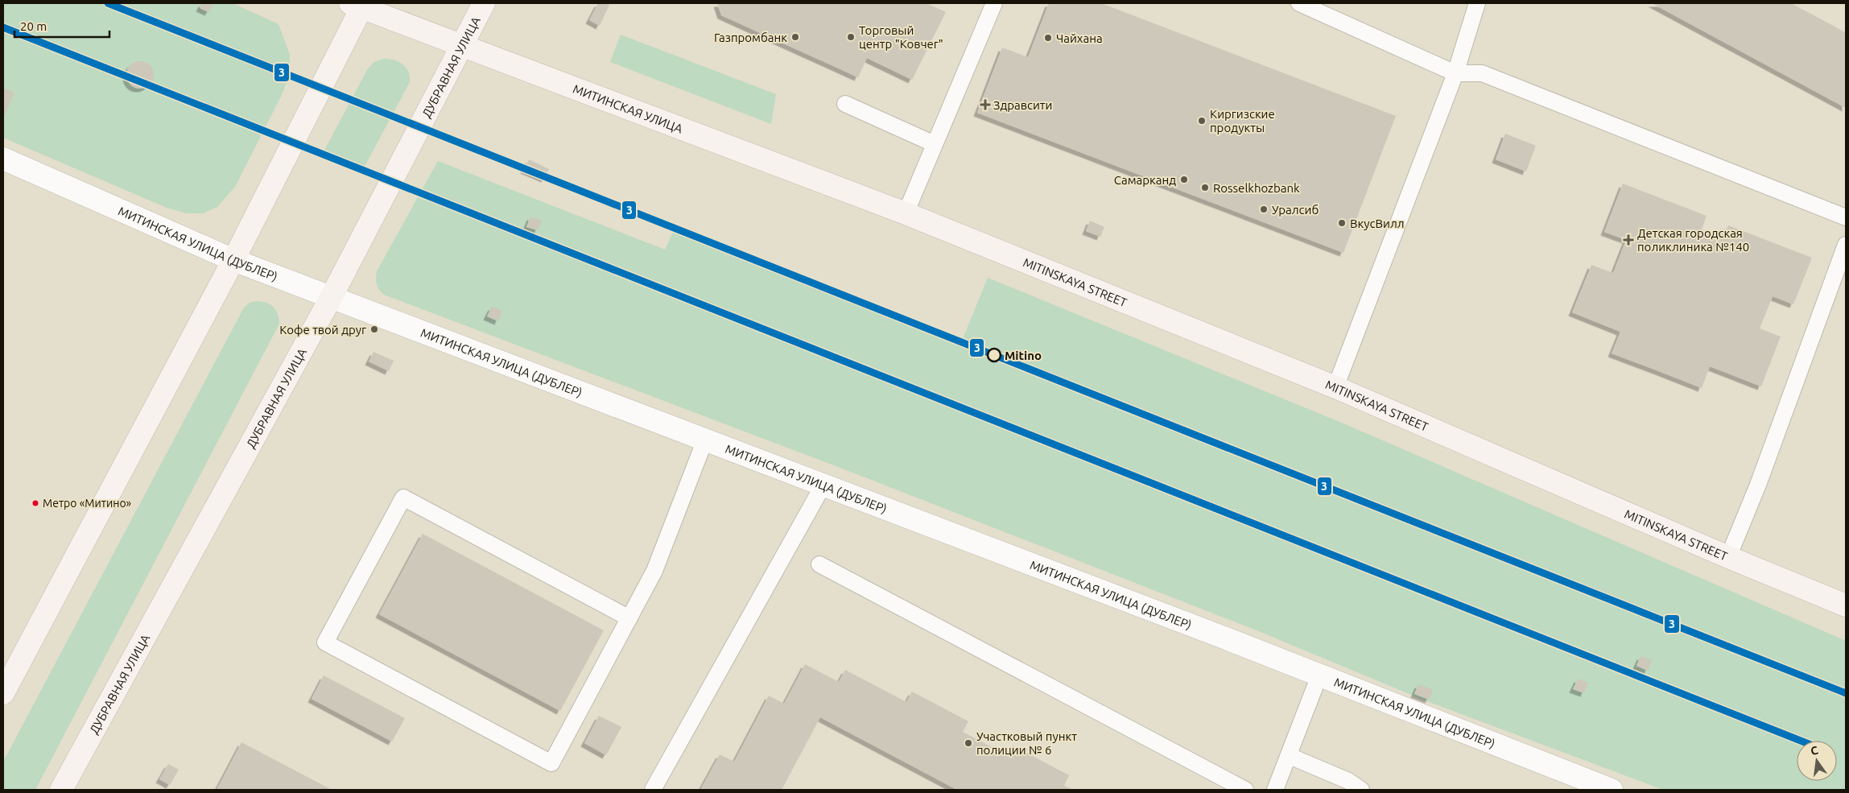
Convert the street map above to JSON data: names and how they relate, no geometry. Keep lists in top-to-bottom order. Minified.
{"streets":{"main road":["ДУБРАВНАЯ УЛИЦА","МИТИНСКАЯ УЛИЦА","MITINSKAYA STREET"],"street":["МИТИНСКАЯ УЛИЦА (ДУБЛЕР)"]},"crossings":[["ДУБРАВНАЯ УЛИЦА","МИТИНСКАЯ УЛИЦА"],["ДУБРАВНАЯ УЛИЦА","МИТИНСКАЯ УЛИЦА (ДУБЛЕР)"],["МИТИНСКАЯ УЛИЦА","MITINSKAYA STREET"]],"places":{"other":["Газпромбанк","Торговый центр \"Ковчег\"","Чайхана","Киргизские продукты","Самарканд","Rosselkhozbank","Уралсиб","ВкусВилл","Кофе твой друг","Mitino","Метро «Митино»","Участковый пункт полиции № 6"],"health":["Здравсити","Детская городская поликлиника №140"]},"lines":["transit line 3"],"scale_bar":"20 m","north":"top"}
